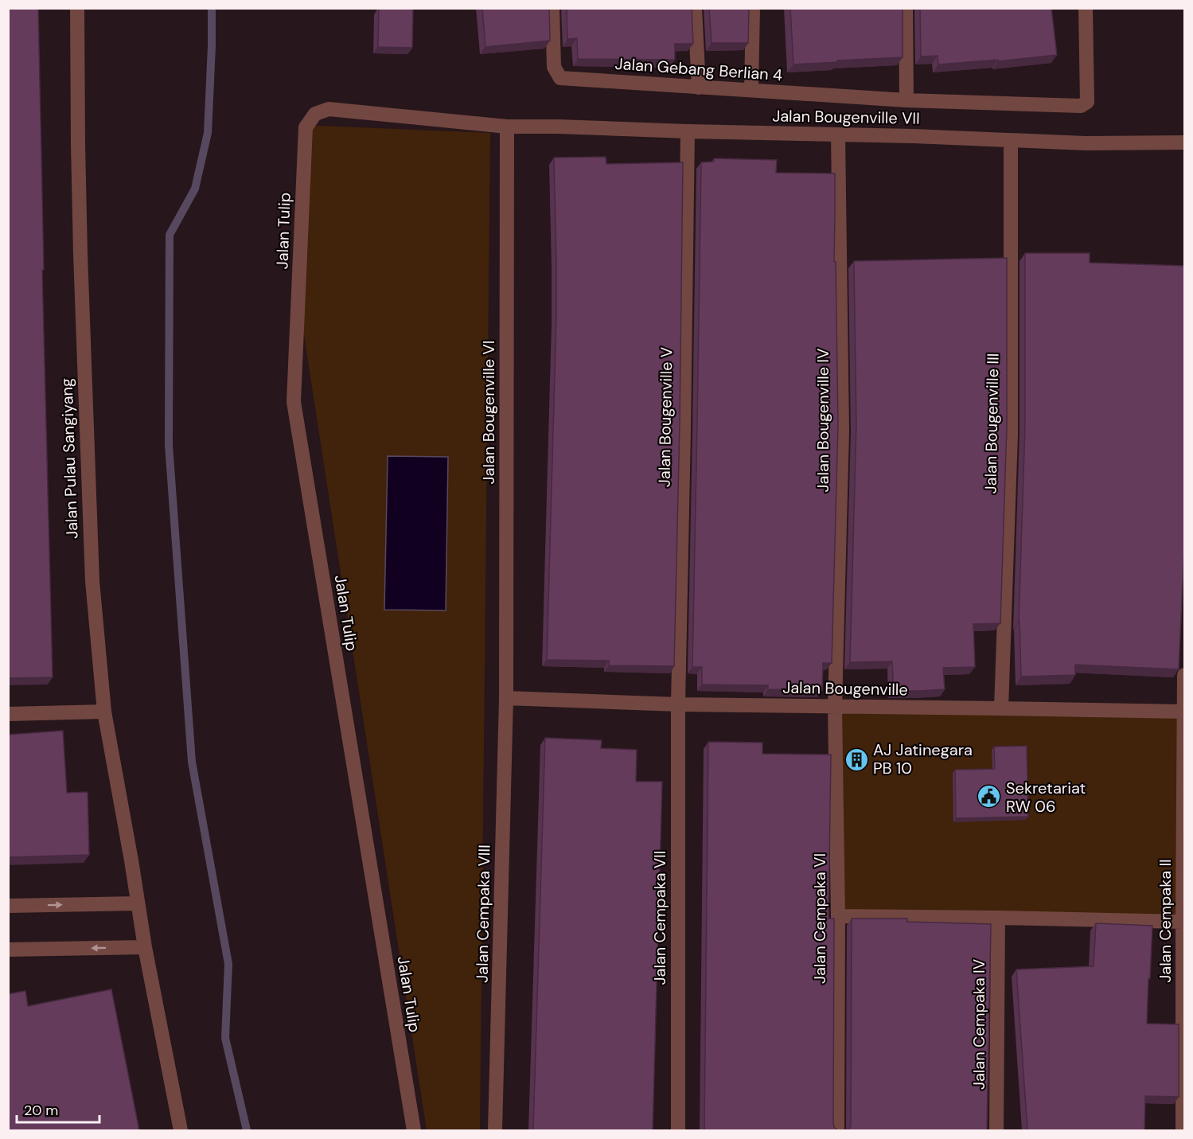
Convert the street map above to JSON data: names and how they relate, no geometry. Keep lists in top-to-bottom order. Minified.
{"streets":{"street":["Jalan Gebang Berlian 4","Jalan Bougenville VII","Jalan Tulip","Jalan Bougenville VI","Jalan Bougenville V","Jalan Bougenville IV","Jalan Bougenville III","Jalan Pulau Sangiyang","Jalan Bougenville","Jalan Cempaka VIII","Jalan Cempaka VII","Jalan Cempaka VI","Jalan Cempaka II","Jalan Cempaka IV"]},"crossings":[["Jalan Bougenville VII","Jalan Tulip"],["Jalan Bougenville VII","Jalan Bougenville VI"],["Jalan Bougenville VII","Jalan Bougenville V"],["Jalan Bougenville VII","Jalan Bougenville IV"],["Jalan Bougenville VII","Jalan Bougenville III"],["Jalan Bougenville VI","Jalan Bougenville"],["Jalan Bougenville VI","Jalan Cempaka VIII"],["Jalan Bougenville V","Jalan Bougenville"],["Jalan Bougenville V","Jalan Cempaka VII"],["Jalan Bougenville IV","Jalan Bougenville"],["Jalan Bougenville IV","Jalan Cempaka VI"],["Jalan Bougenville III","Jalan Bougenville"],["Jalan Bougenville","Jalan Cempaka VIII"],["Jalan Bougenville","Jalan Cempaka VII"],["Jalan Bougenville","Jalan Cempaka VI"],["Jalan Bougenville","Jalan Cempaka II"]],"places":{"building":["AJ Jatinegara PB 10"],"public building":["Sekretariat RW 06"]},"scale_bar":"20 m"}
